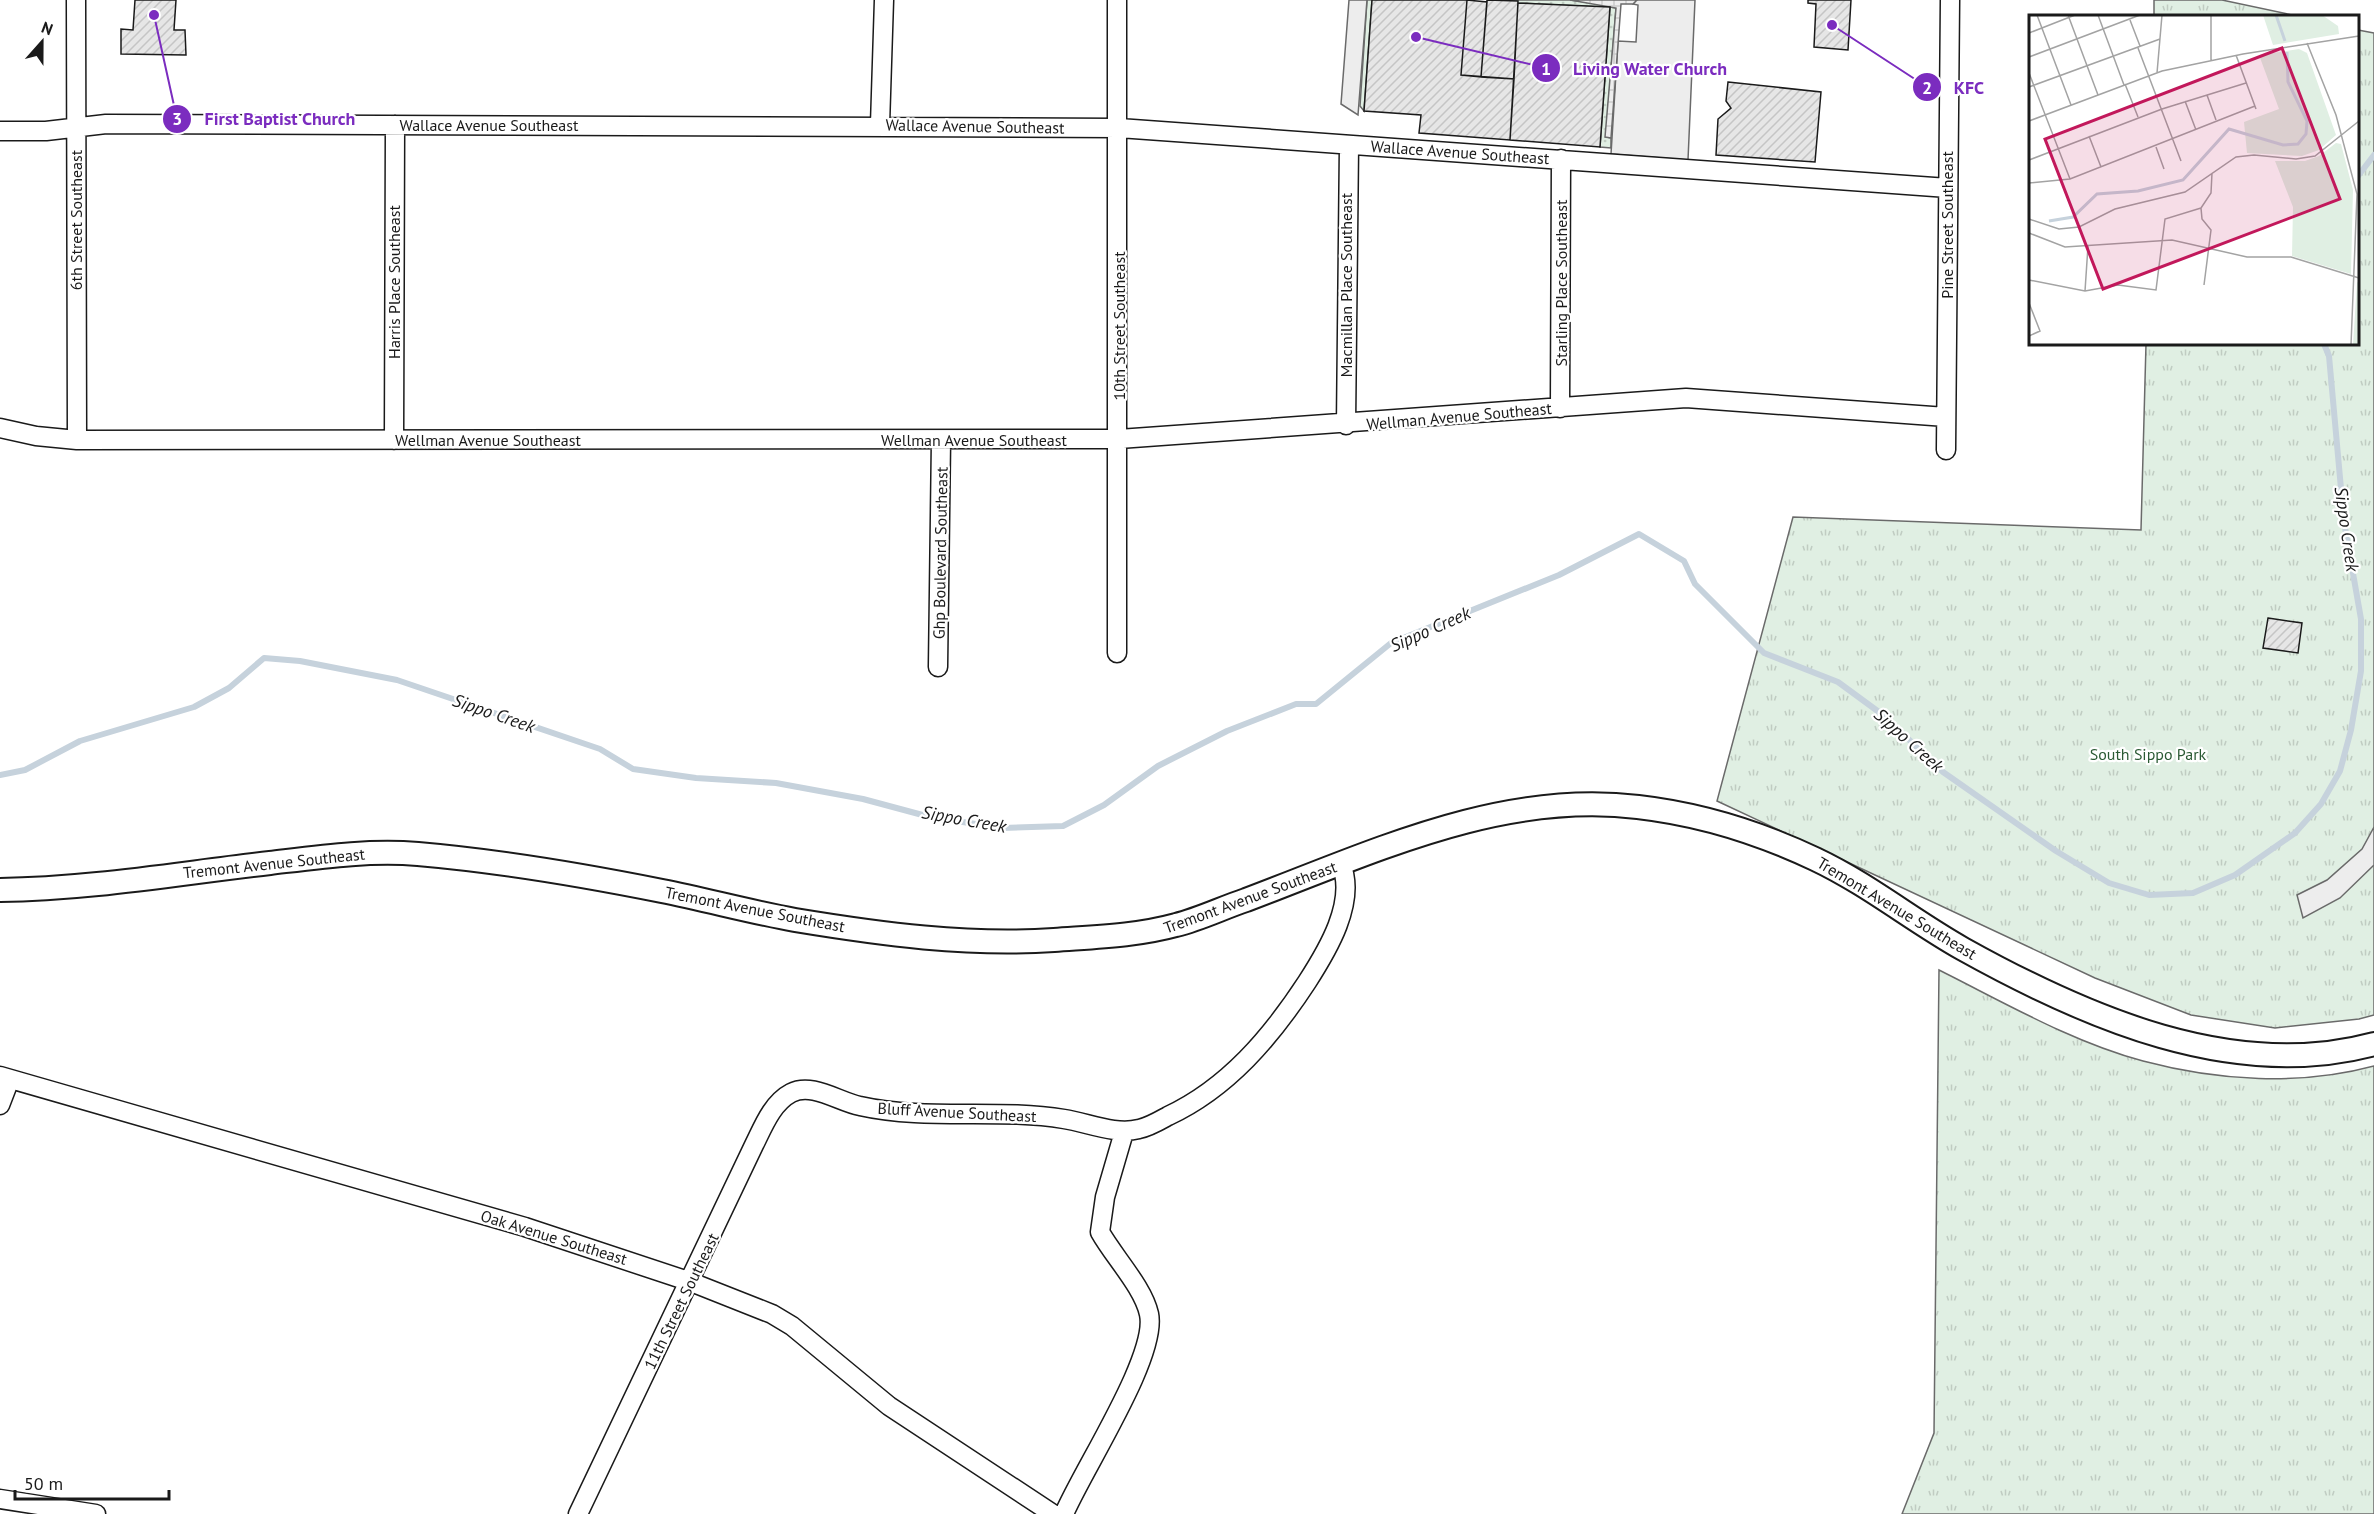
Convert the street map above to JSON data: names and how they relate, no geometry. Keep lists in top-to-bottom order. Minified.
{"streets":{"street":["Wallace Avenue Southeast","6th Street Southeast","Pine Street Southeast","Harris Place Southeast","Starling Place Southeast","Macmillan Place Southeast","10th Street Southeast","Wellman Avenue Southeast","Ghp Boulevard Southeast","Tremont Avenue Southeast","Bluff Avenue Southeast","Oak Avenue Southeast","11th Street Southeast"]},"crossings":[["Wallace Avenue Southeast","6th Street Southeast"],["Wallace Avenue Southeast","Pine Street Southeast"],["Wallace Avenue Southeast","Harris Place Southeast"],["Wallace Avenue Southeast","Starling Place Southeast"],["Wallace Avenue Southeast","Macmillan Place Southeast"],["Wallace Avenue Southeast","10th Street Southeast"],["6th Street Southeast","Wellman Avenue Southeast"],["Pine Street Southeast","Wellman Avenue Southeast"],["Harris Place Southeast","Wellman Avenue Southeast"],["Starling Place Southeast","Wellman Avenue Southeast"],["Macmillan Place Southeast","Wellman Avenue Southeast"],["10th Street Southeast","Wellman Avenue Southeast"],["Wellman Avenue Southeast","Ghp Boulevard Southeast"],["Bluff Avenue Southeast","11th Street Southeast"],["Oak Avenue Southeast","11th Street Southeast"]],"water":["Sippo Creek"],"parks":["South Sippo Park"],"places":["First Baptist Church","KFC","Living Water Church"],"scale_bar":"50 m","north":"top"}
